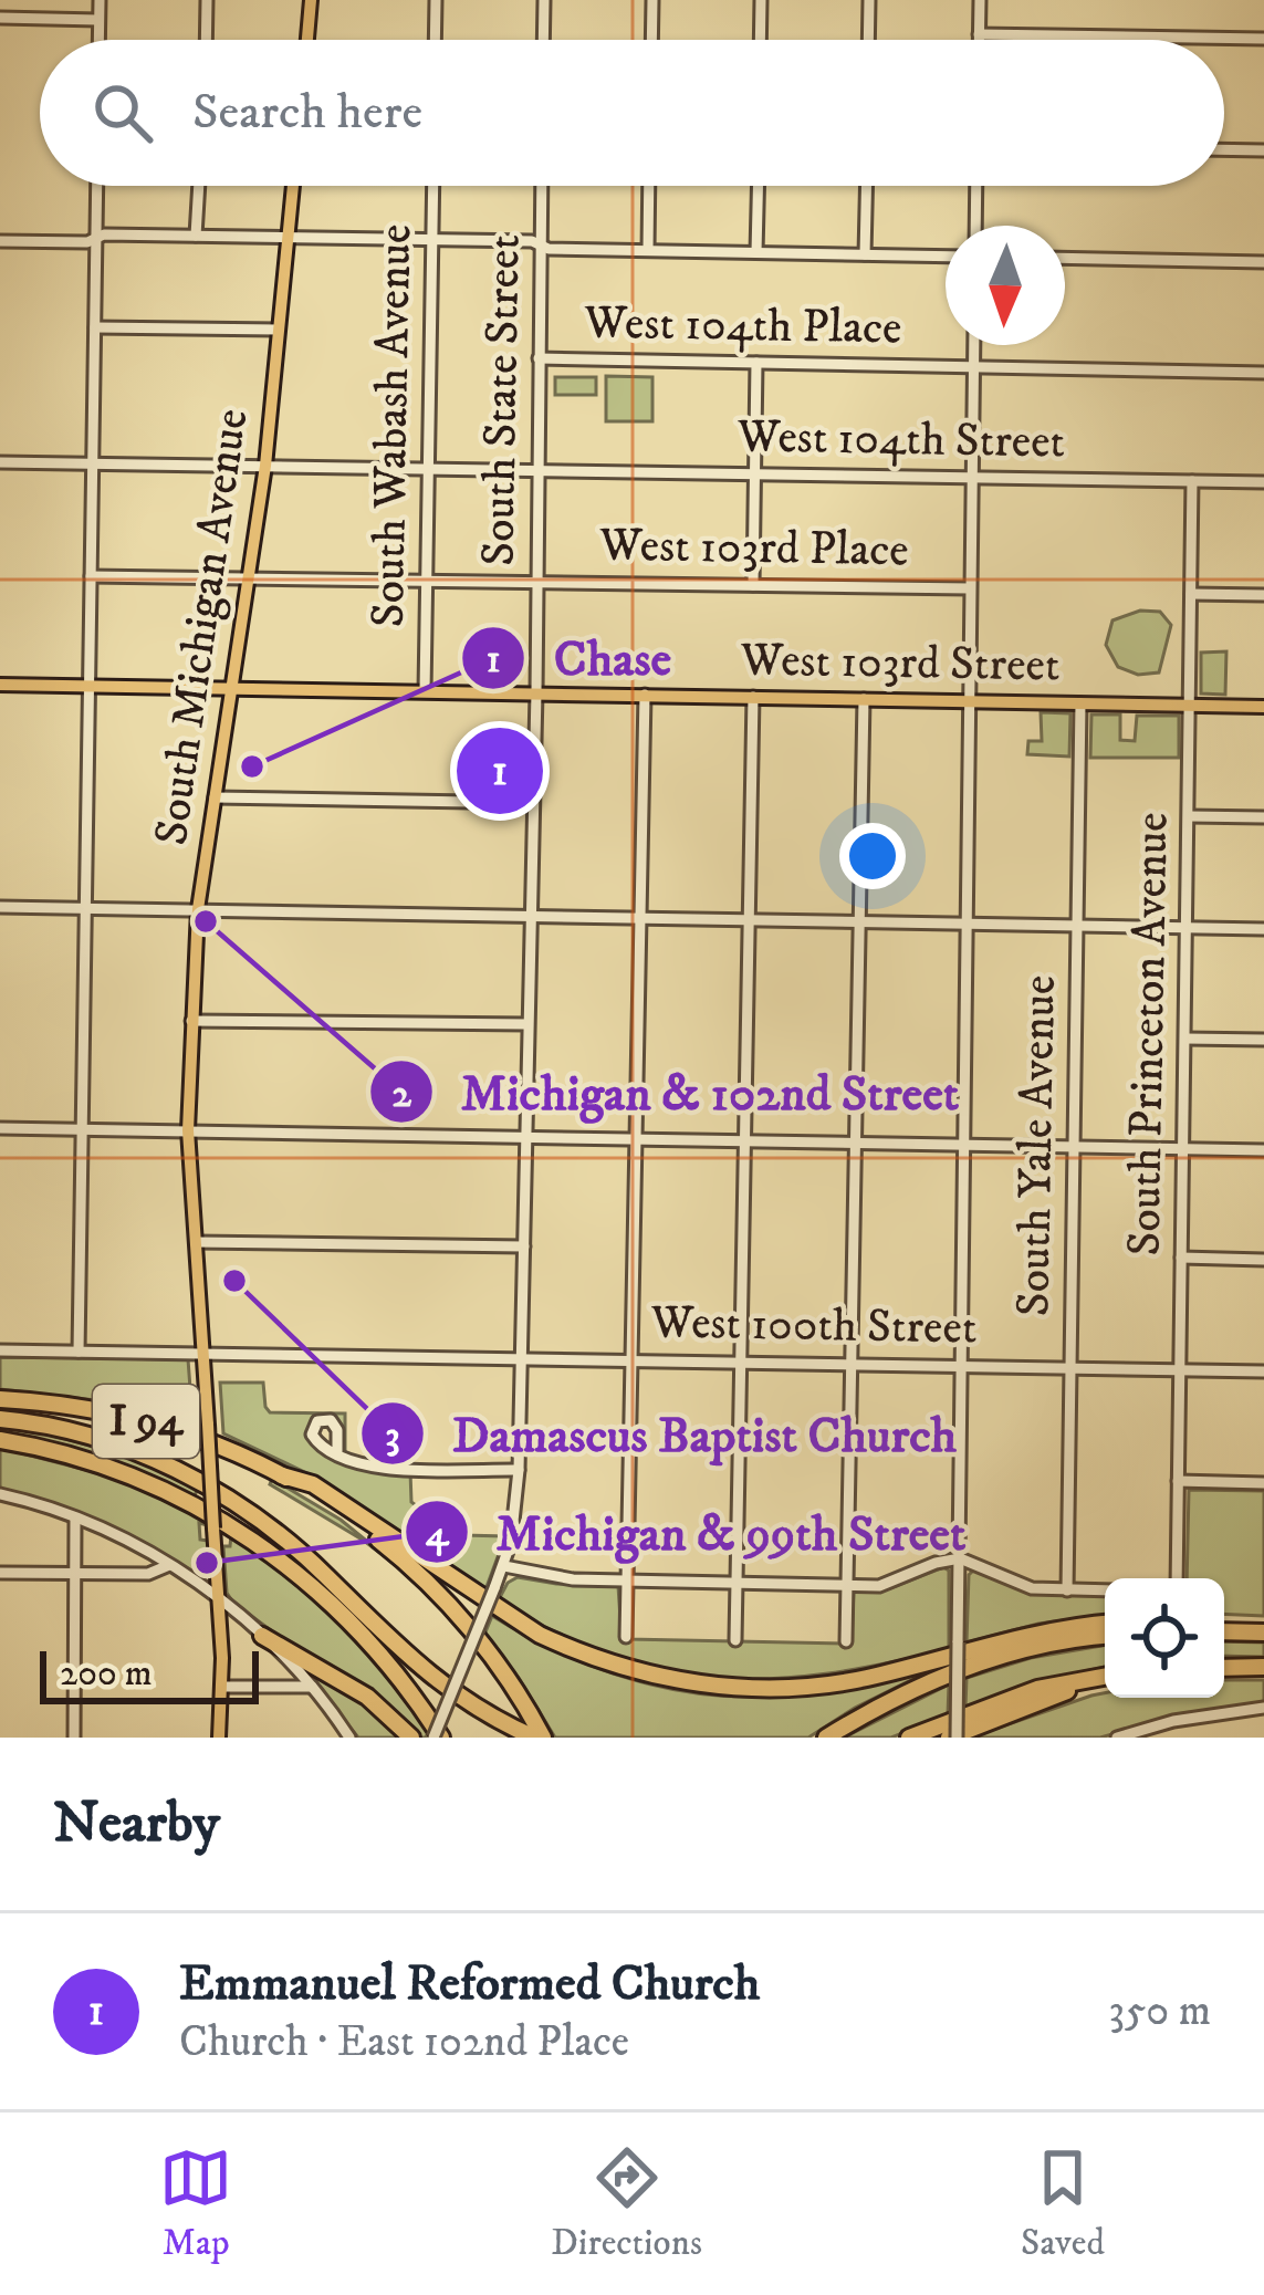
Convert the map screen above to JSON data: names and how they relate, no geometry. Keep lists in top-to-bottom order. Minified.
{"streets":{"highway":["I 94"],"main road":["South Michigan Avenue","West 103rd Street"],"street":["West 104th Place","South State Street","South Wabash Avenue","West 104th Street","West 103rd Place","South Princeton Avenue","South Yale Avenue","West 100th Street"]},"crossings":[["West 104th Place","South State Street"],["South State Street","West 104th Street"],["South State Street","West 103rd Place"],["South State Street","West 103rd Street"],["South State Street","West 100th Street"],["South State Street","I 94"],["South Wabash Avenue","West 104th Street"],["South Wabash Avenue","West 103rd Place"],["South Wabash Avenue","West 103rd Street"],["West 104th Street","South Michigan Avenue"],["West 104th Street","South Princeton Avenue"],["West 103rd Place","South Michigan Avenue"],["South Michigan Avenue","West 103rd Street"],["South Michigan Avenue","West 100th Street"],["West 103rd Street","South Princeton Avenue"],["West 103rd Street","South Yale Avenue"],["South Princeton Avenue","West 100th Street"],["South Yale Avenue","West 100th Street"]],"places":["Chase","Michigan & 102nd Street","Damascus Baptist Church","Michigan & 99th Street"],"scale_bar":"200 m","north":"bottom","page":{"search":"Search here","pins":"1","scale":"200 m","heading":"Nearby","list":[{"mark":"1","name":"Emmanuel Reformed Church","note":"Church · East 102nd Place","value":"350 m"}],"nav":["Map","Directions","Saved"]}}
